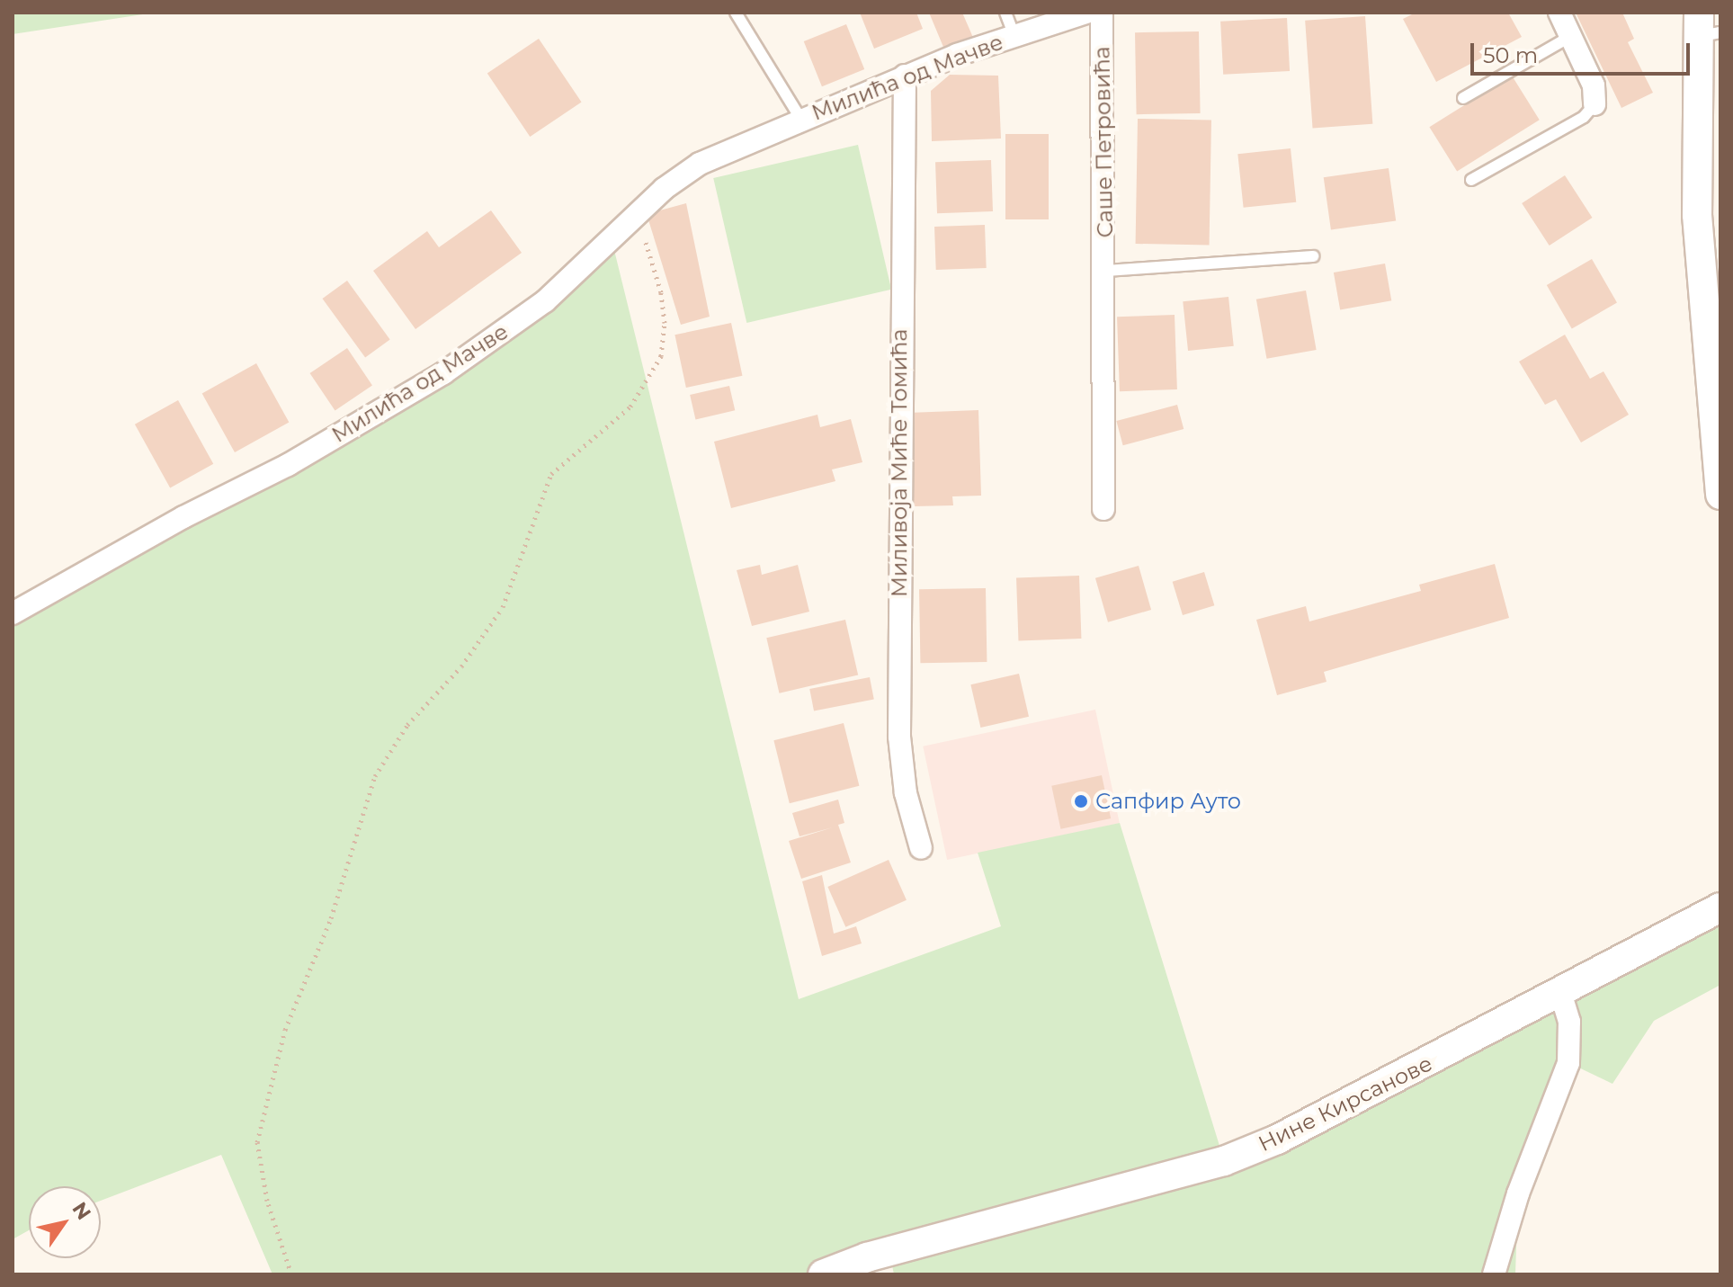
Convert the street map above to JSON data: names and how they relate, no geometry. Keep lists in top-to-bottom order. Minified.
{"streets":{"street":["Милића од Мачве","Саше Петровића","Миливоја Миће Томића","Нине Кирсанове"]},"crossings":[["Милића од Мачве","Миливоја Миће Томића"]],"places":["Сапфир Ауто"],"scale_bar":"50 m","north":"top right"}
